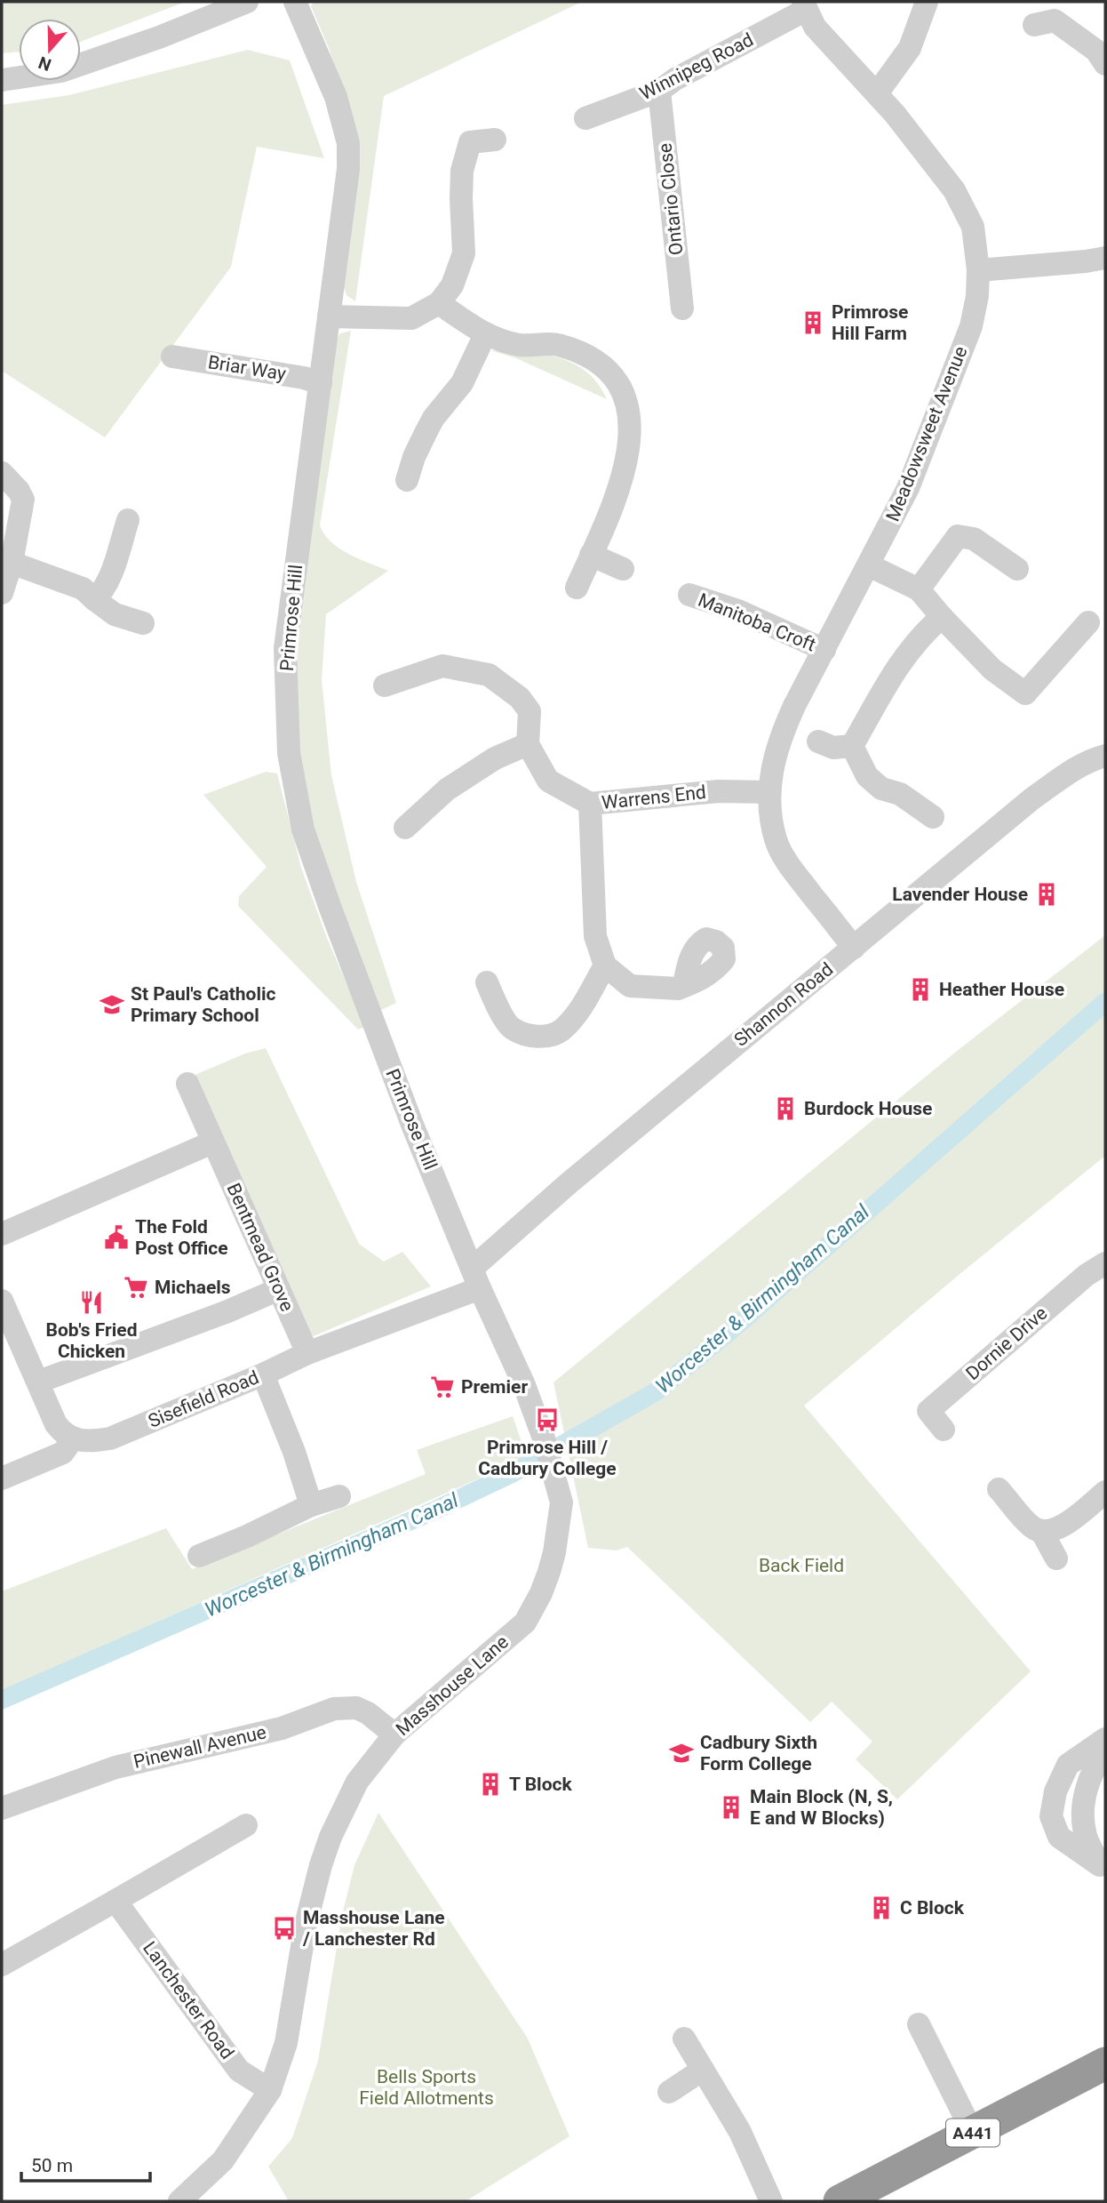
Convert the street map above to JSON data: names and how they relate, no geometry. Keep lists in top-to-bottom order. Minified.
{"streets":{"highway":["A441"],"street":["Winnipeg Road","Ontario Close","Briar Way","Meadowsweet Avenue","Primrose Hill","Manitoba Croft","Warrens End","Shannon Road","Bentmead Grove","Dornie Drive","Sisefield Road","Masshouse Lane","Pinewall Avenue","Lanchester Road"]},"crossings":[["Winnipeg Road","Ontario Close"],["Winnipeg Road","Meadowsweet Avenue"],["Briar Way","Primrose Hill"],["Meadowsweet Avenue","Manitoba Croft"],["Meadowsweet Avenue","Warrens End"],["Meadowsweet Avenue","Shannon Road"],["Primrose Hill","Shannon Road"],["Primrose Hill","Sisefield Road"],["Primrose Hill","Masshouse Lane"],["Shannon Road","Sisefield Road"],["Shannon Road","Masshouse Lane"],["Bentmead Grove","Sisefield Road"],["Sisefield Road","Masshouse Lane"],["Masshouse Lane","Pinewall Avenue"],["Masshouse Lane","Lanchester Road"]],"water":["Worcester & Birmingham Canal"],"parks":["Back Field","Bells Sports Field Allotments"],"places":{"building":["Primrose Hill Farm","Lavender House","Heather House","Burdock House","T Block","Main Block (N, S, E and W Blocks)","C Block"],"school or university":["St Paul's Catholic Primary School","Cadbury Sixth Form College"],"public building":["The Fold Post Office"],"supermarket":["Michaels","Premier"],"restaurant":["Bob's Fried Chicken"],"bus stop":["Primrose Hill / Cadbury College","Masshouse Lane / Lanchester Rd"]},"scale_bar":"50 m","north":"bottom"}
